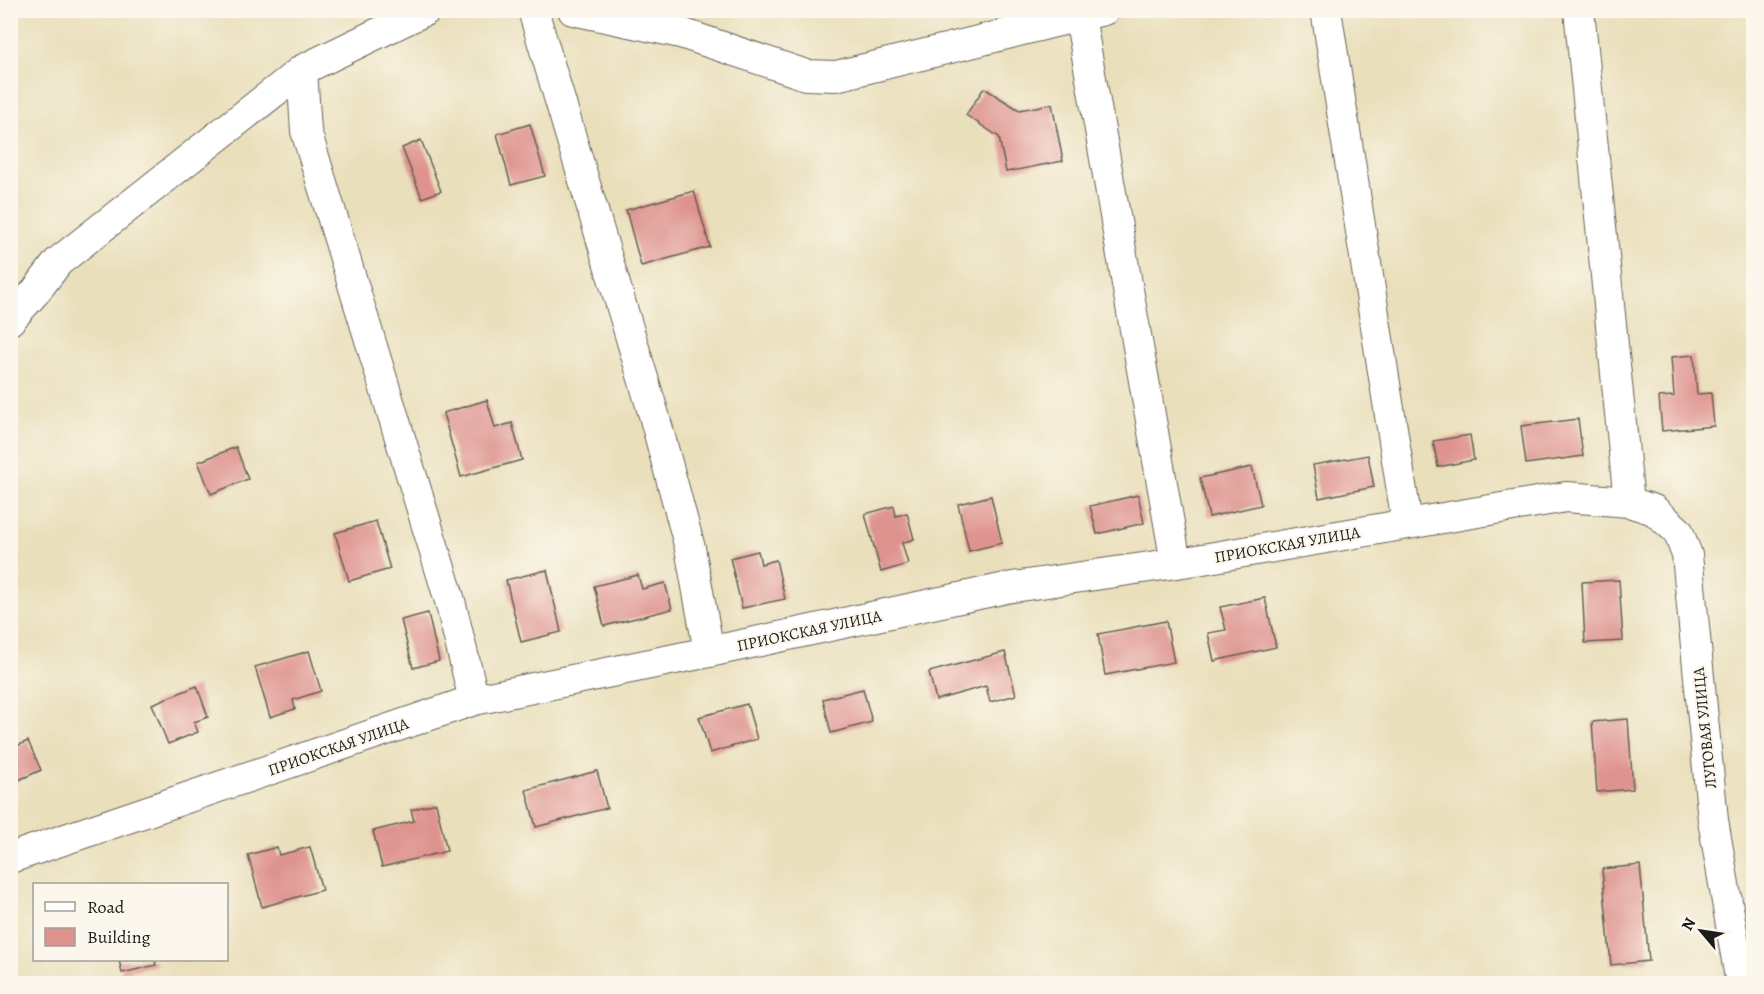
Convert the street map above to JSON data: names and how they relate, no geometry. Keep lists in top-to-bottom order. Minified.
{"streets":{"street":["ПРИОКСКАЯ УЛИЦА","ЛУГОВАЯ УЛИЦА"]},"crossings":[["ПРИОКСКАЯ УЛИЦА","ЛУГОВАЯ УЛИЦА"]],"legend":["Road","Building"],"north":"top left"}
